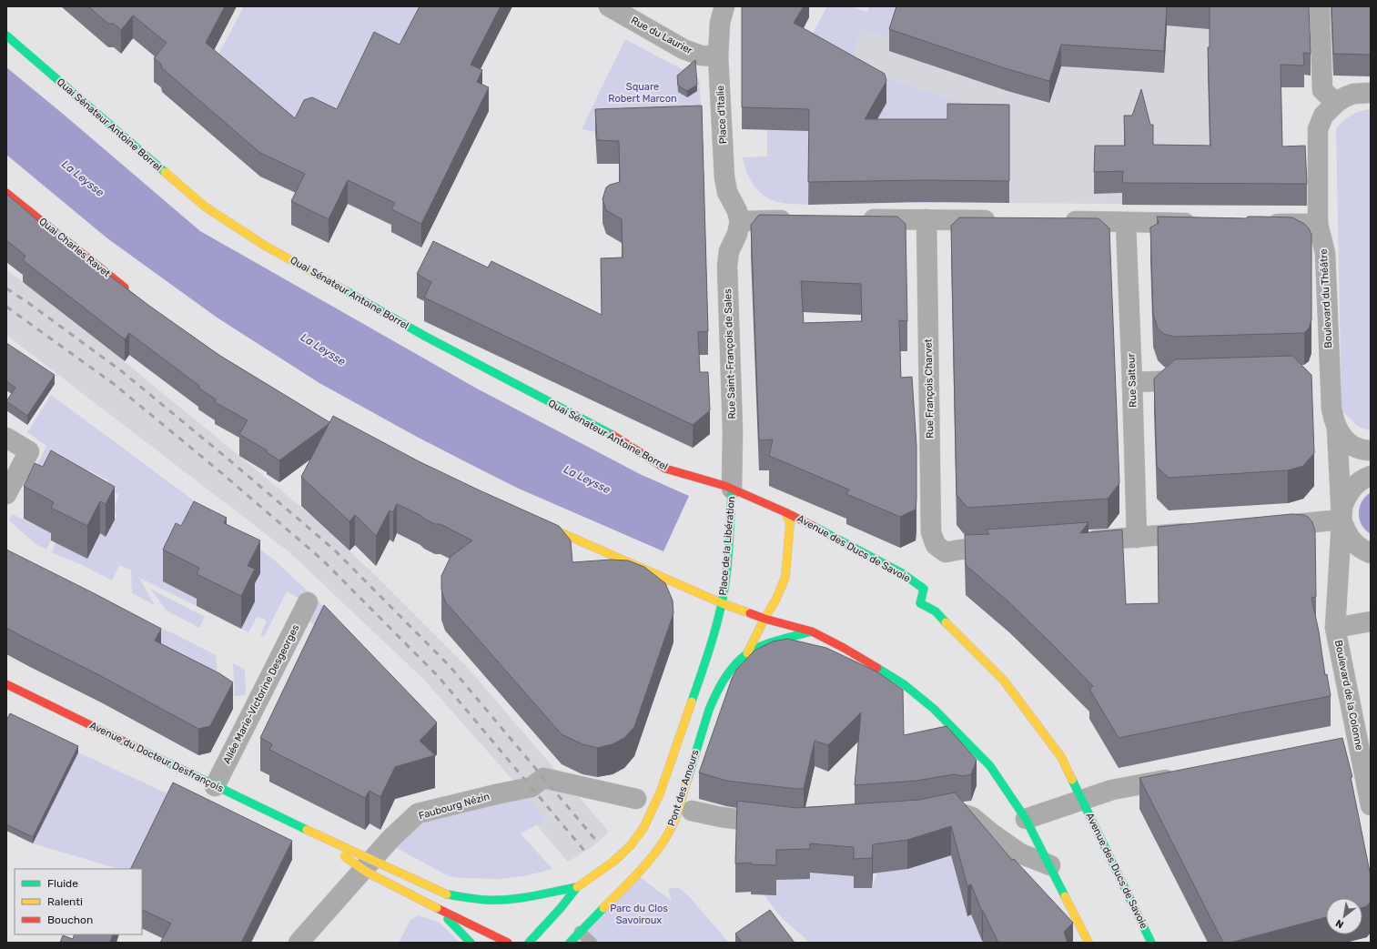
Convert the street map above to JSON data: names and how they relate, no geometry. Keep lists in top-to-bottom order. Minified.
{"streets":{"main road":["Quai Sénateur Antoine Borrel","Quai Charles Ravet","Place de la Libération","Avenue des Ducs de Savoie","Avenue du Docteur Desfrançois","Pont des Amours"],"street":["Rue du Laurier","Place d'Italie","Boulevard du Théâtre","Rue Saint-François de Sales","Rue Salteur","Rue François Charvet","Allée Marie-Victorine Desgeorges","Boulevard de la Colonne","Faubourg Nézin"]},"crossings":[["Rue du Laurier","Place d'Italie"],["Place d'Italie","Rue Saint-François de Sales"],["Quai Sénateur Antoine Borrel","Rue Saint-François de Sales"],["Quai Sénateur Antoine Borrel","Place de la Libération"],["Quai Sénateur Antoine Borrel","Avenue des Ducs de Savoie"],["Boulevard du Théâtre","Boulevard de la Colonne"],["Rue Saint-François de Sales","Place de la Libération"],["Rue Saint-François de Sales","Avenue des Ducs de Savoie"],["Place de la Libération","Avenue des Ducs de Savoie"],["Place de la Libération","Pont des Amours"],["Allée Marie-Victorine Desgeorges","Avenue du Docteur Desfrançois"],["Avenue du Docteur Desfrançois","Pont des Amours"]],"water":["La Leysse"],"parks":["Square Robert Marcon","Parc du Clos Savoiroux"],"legend":["Fluide","Ralenti","Bouchon"],"north":"bottom left"}
